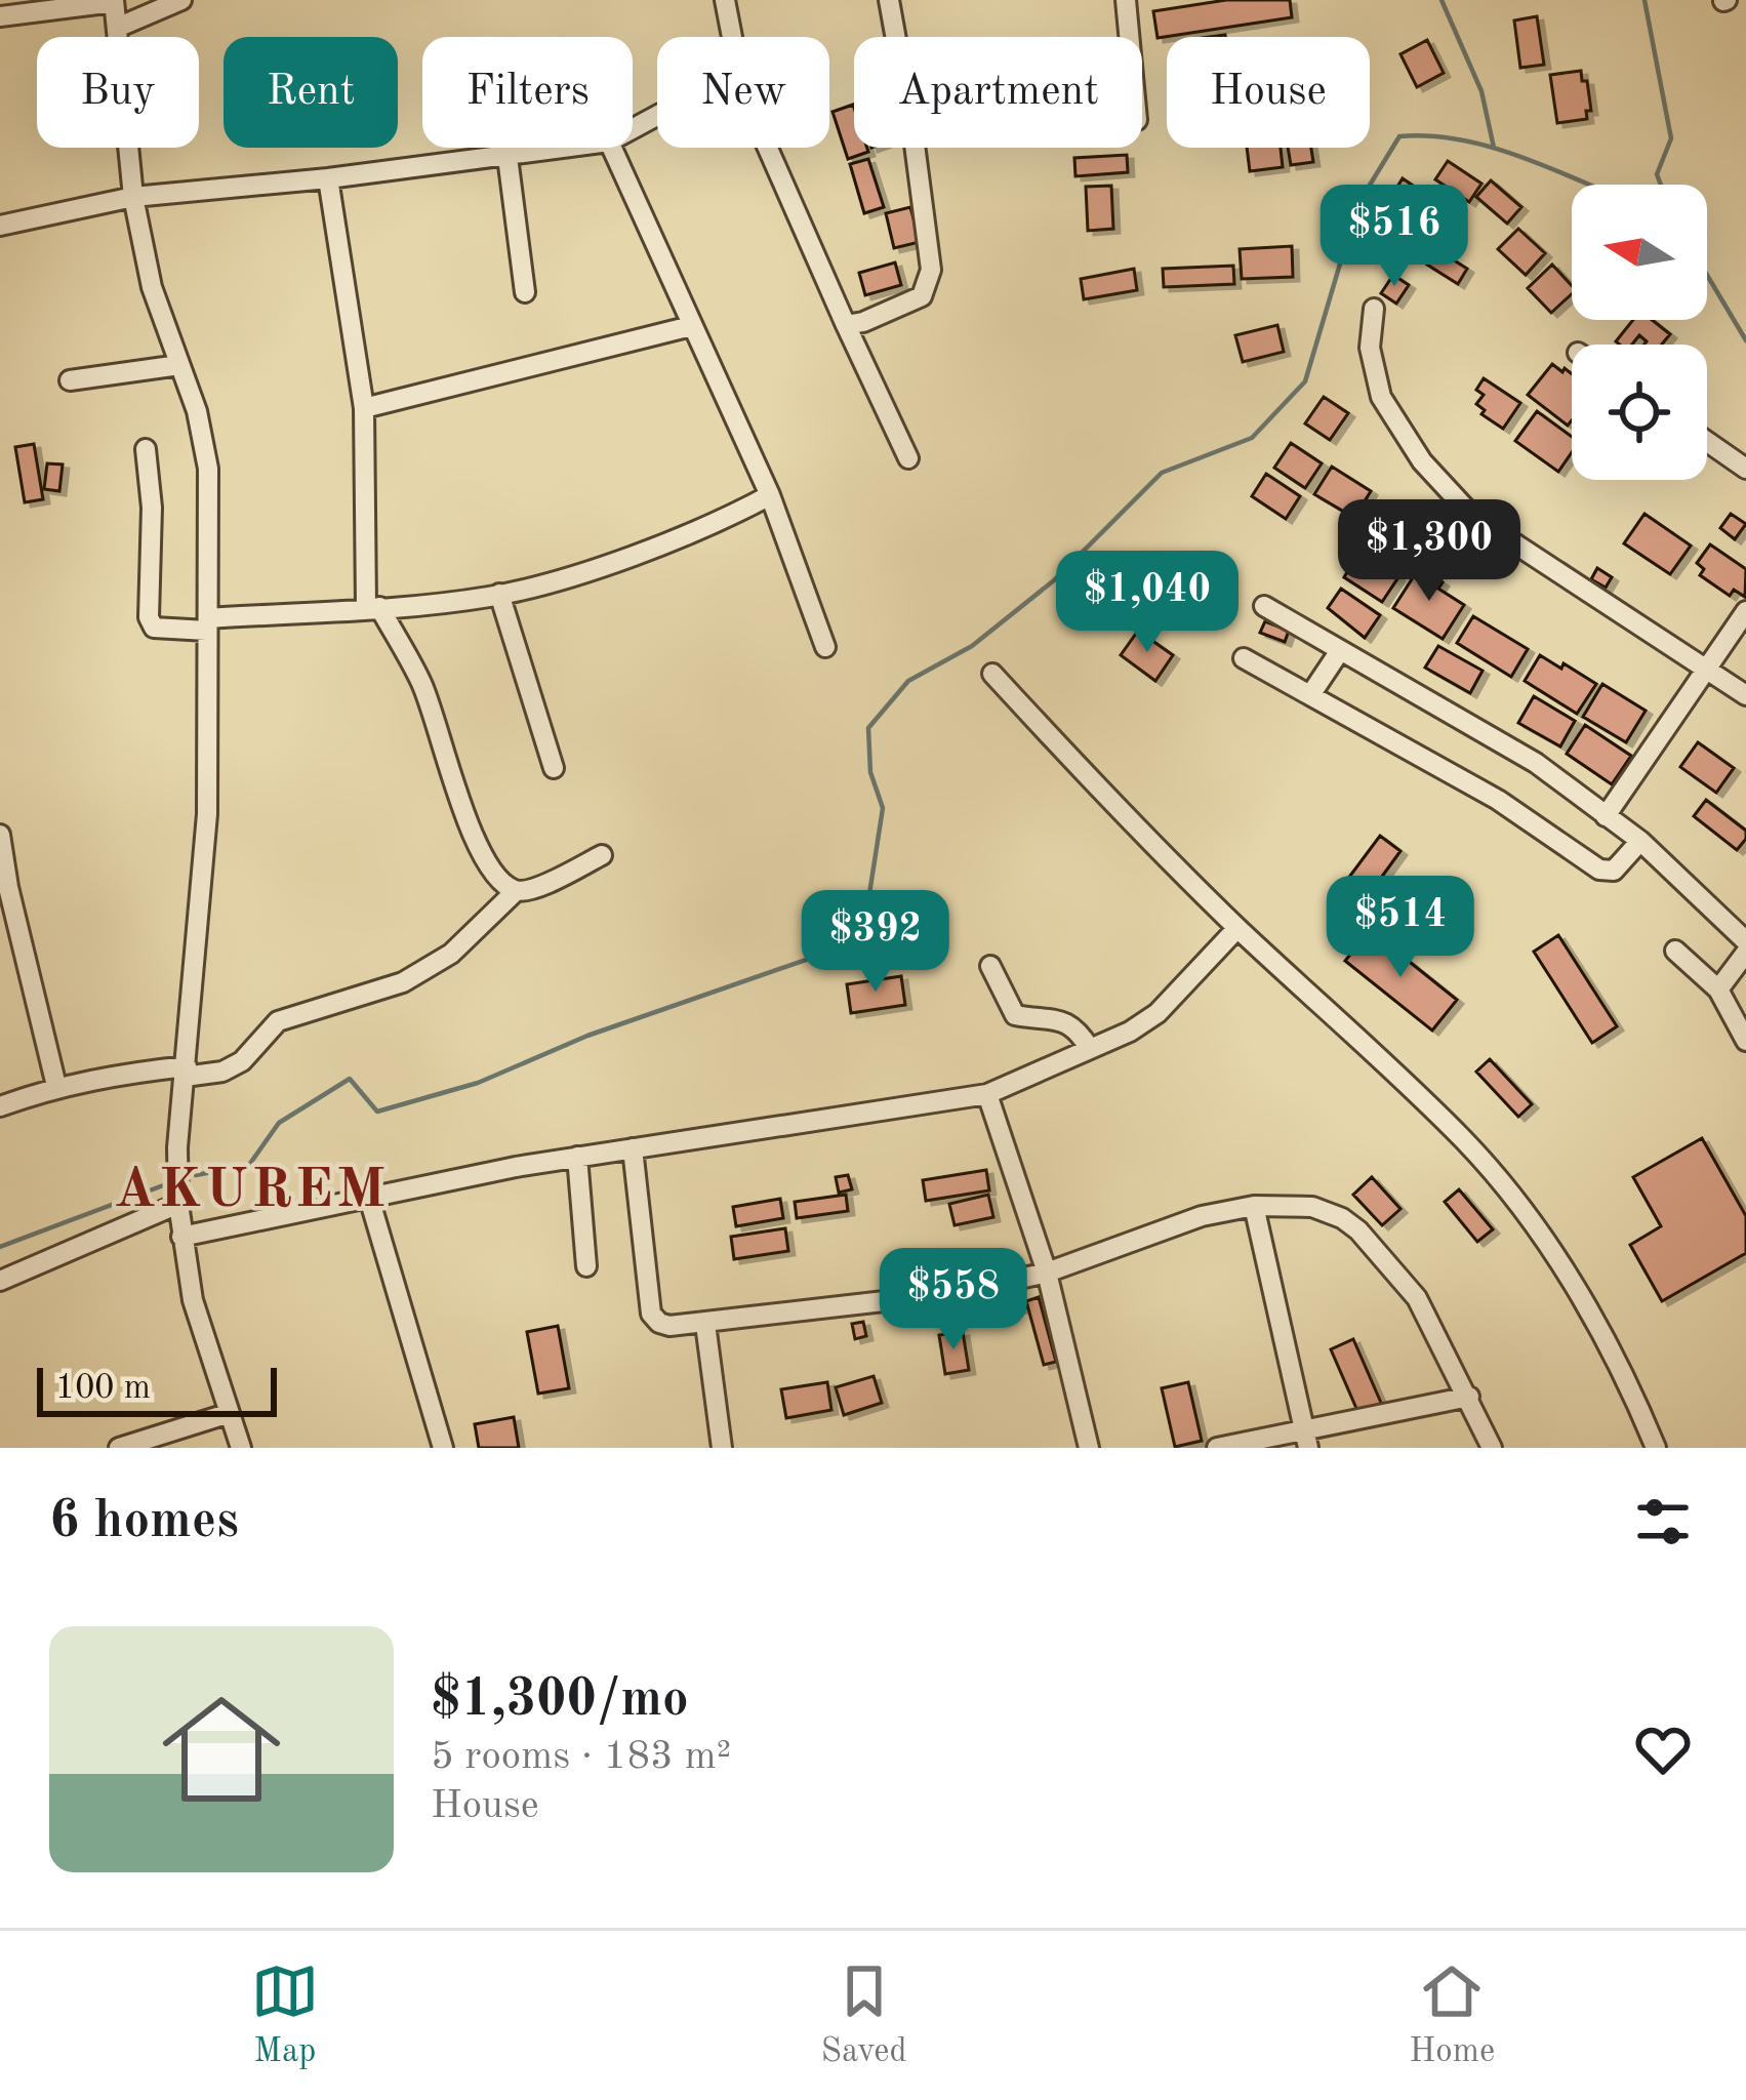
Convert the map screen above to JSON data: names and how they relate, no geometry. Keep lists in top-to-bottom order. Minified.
{"districts":["AKUREM"],"scale_bar":"100 m","north":"left","page":{"chip":["Buy","Rent","Filters","New","Apartment","House"],"price":["$516","$1,300","$1,040","$514","$392","$558"],"scale":"100 m","heading":"6 homes","list":[{"name":"$1,300/mo","note":"5 rooms · 183 m² · House"}],"tabs":["Map","Saved","Home"]}}
